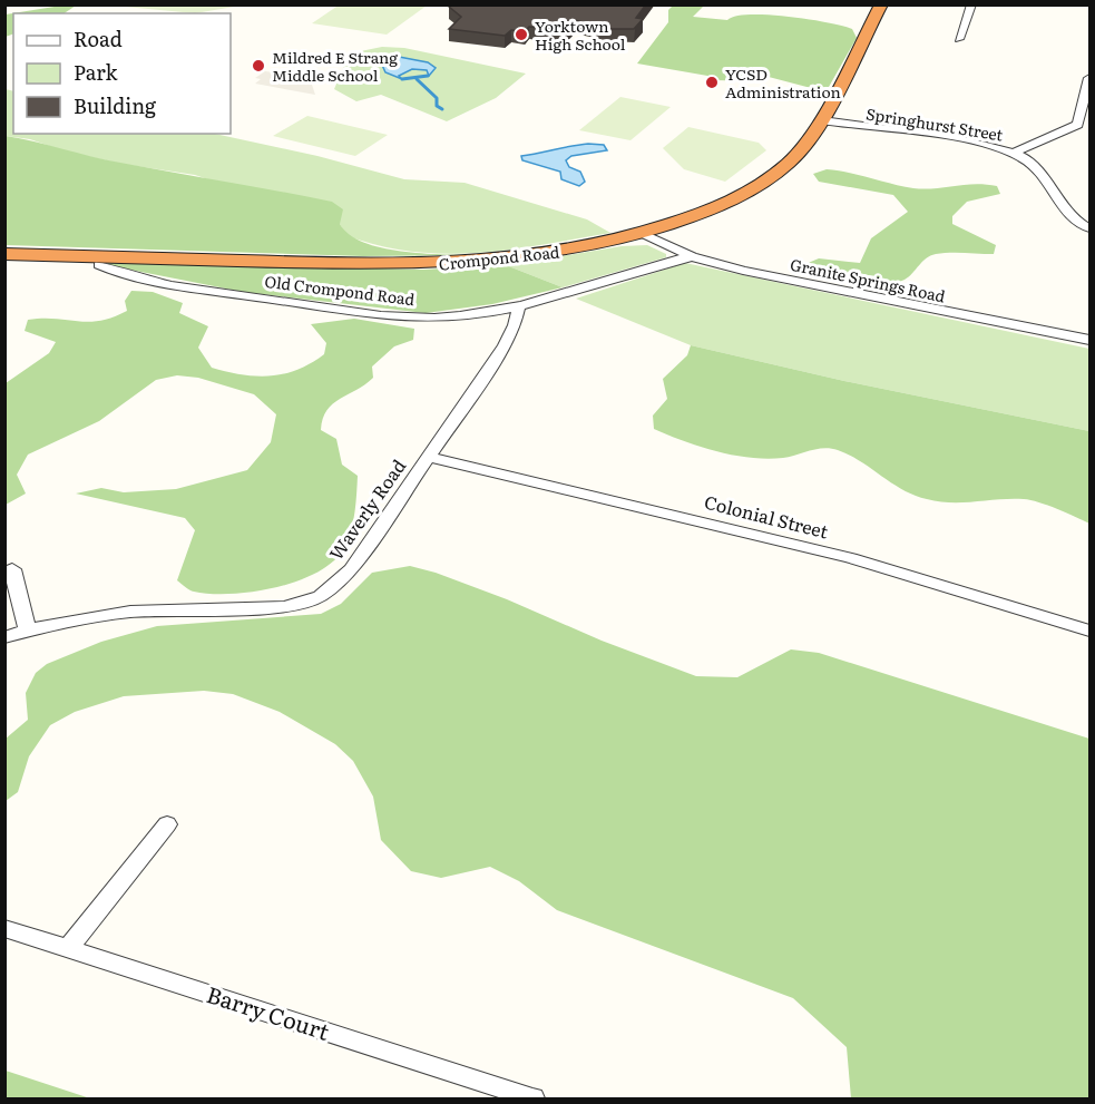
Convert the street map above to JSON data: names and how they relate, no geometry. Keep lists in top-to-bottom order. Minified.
{"streets":{"highway":["Crompond Road"],"street":["Springhurst Street","Granite Springs Road","Old Crompond Road","Waverly Road","Colonial Street","Barry Court"]},"crossings":[["Springhurst Street","Crompond Road"],["Crompond Road","Granite Springs Road"],["Granite Springs Road","Old Crompond Road"],["Old Crompond Road","Waverly Road"],["Waverly Road","Colonial Street"]],"places":["Yorktown High School","Mildred E Strang Middle School","YCSD Administration"],"legend":["Road","Park","Building"]}
